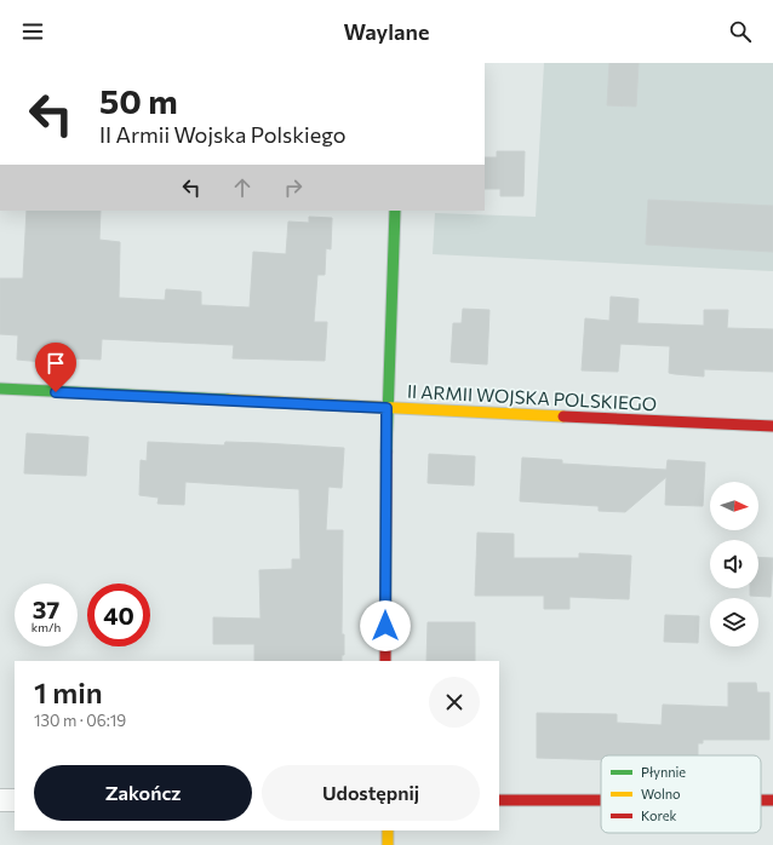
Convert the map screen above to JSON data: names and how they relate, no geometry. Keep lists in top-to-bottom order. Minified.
{"streets":{"street":["II ARMII WOJSKA POLSKIEGO"]},"legend":["Płynnie","Wolno","Korek"],"north":"right","page":{"header":"Waylane","turn":["50 m","II Armii Wojska Polskiego"],"speed":"37 km/h","limit":"40","heading":["1 min","130 m · 06:19"],"buttons":["Zakończ","Udostępnij"]}}
